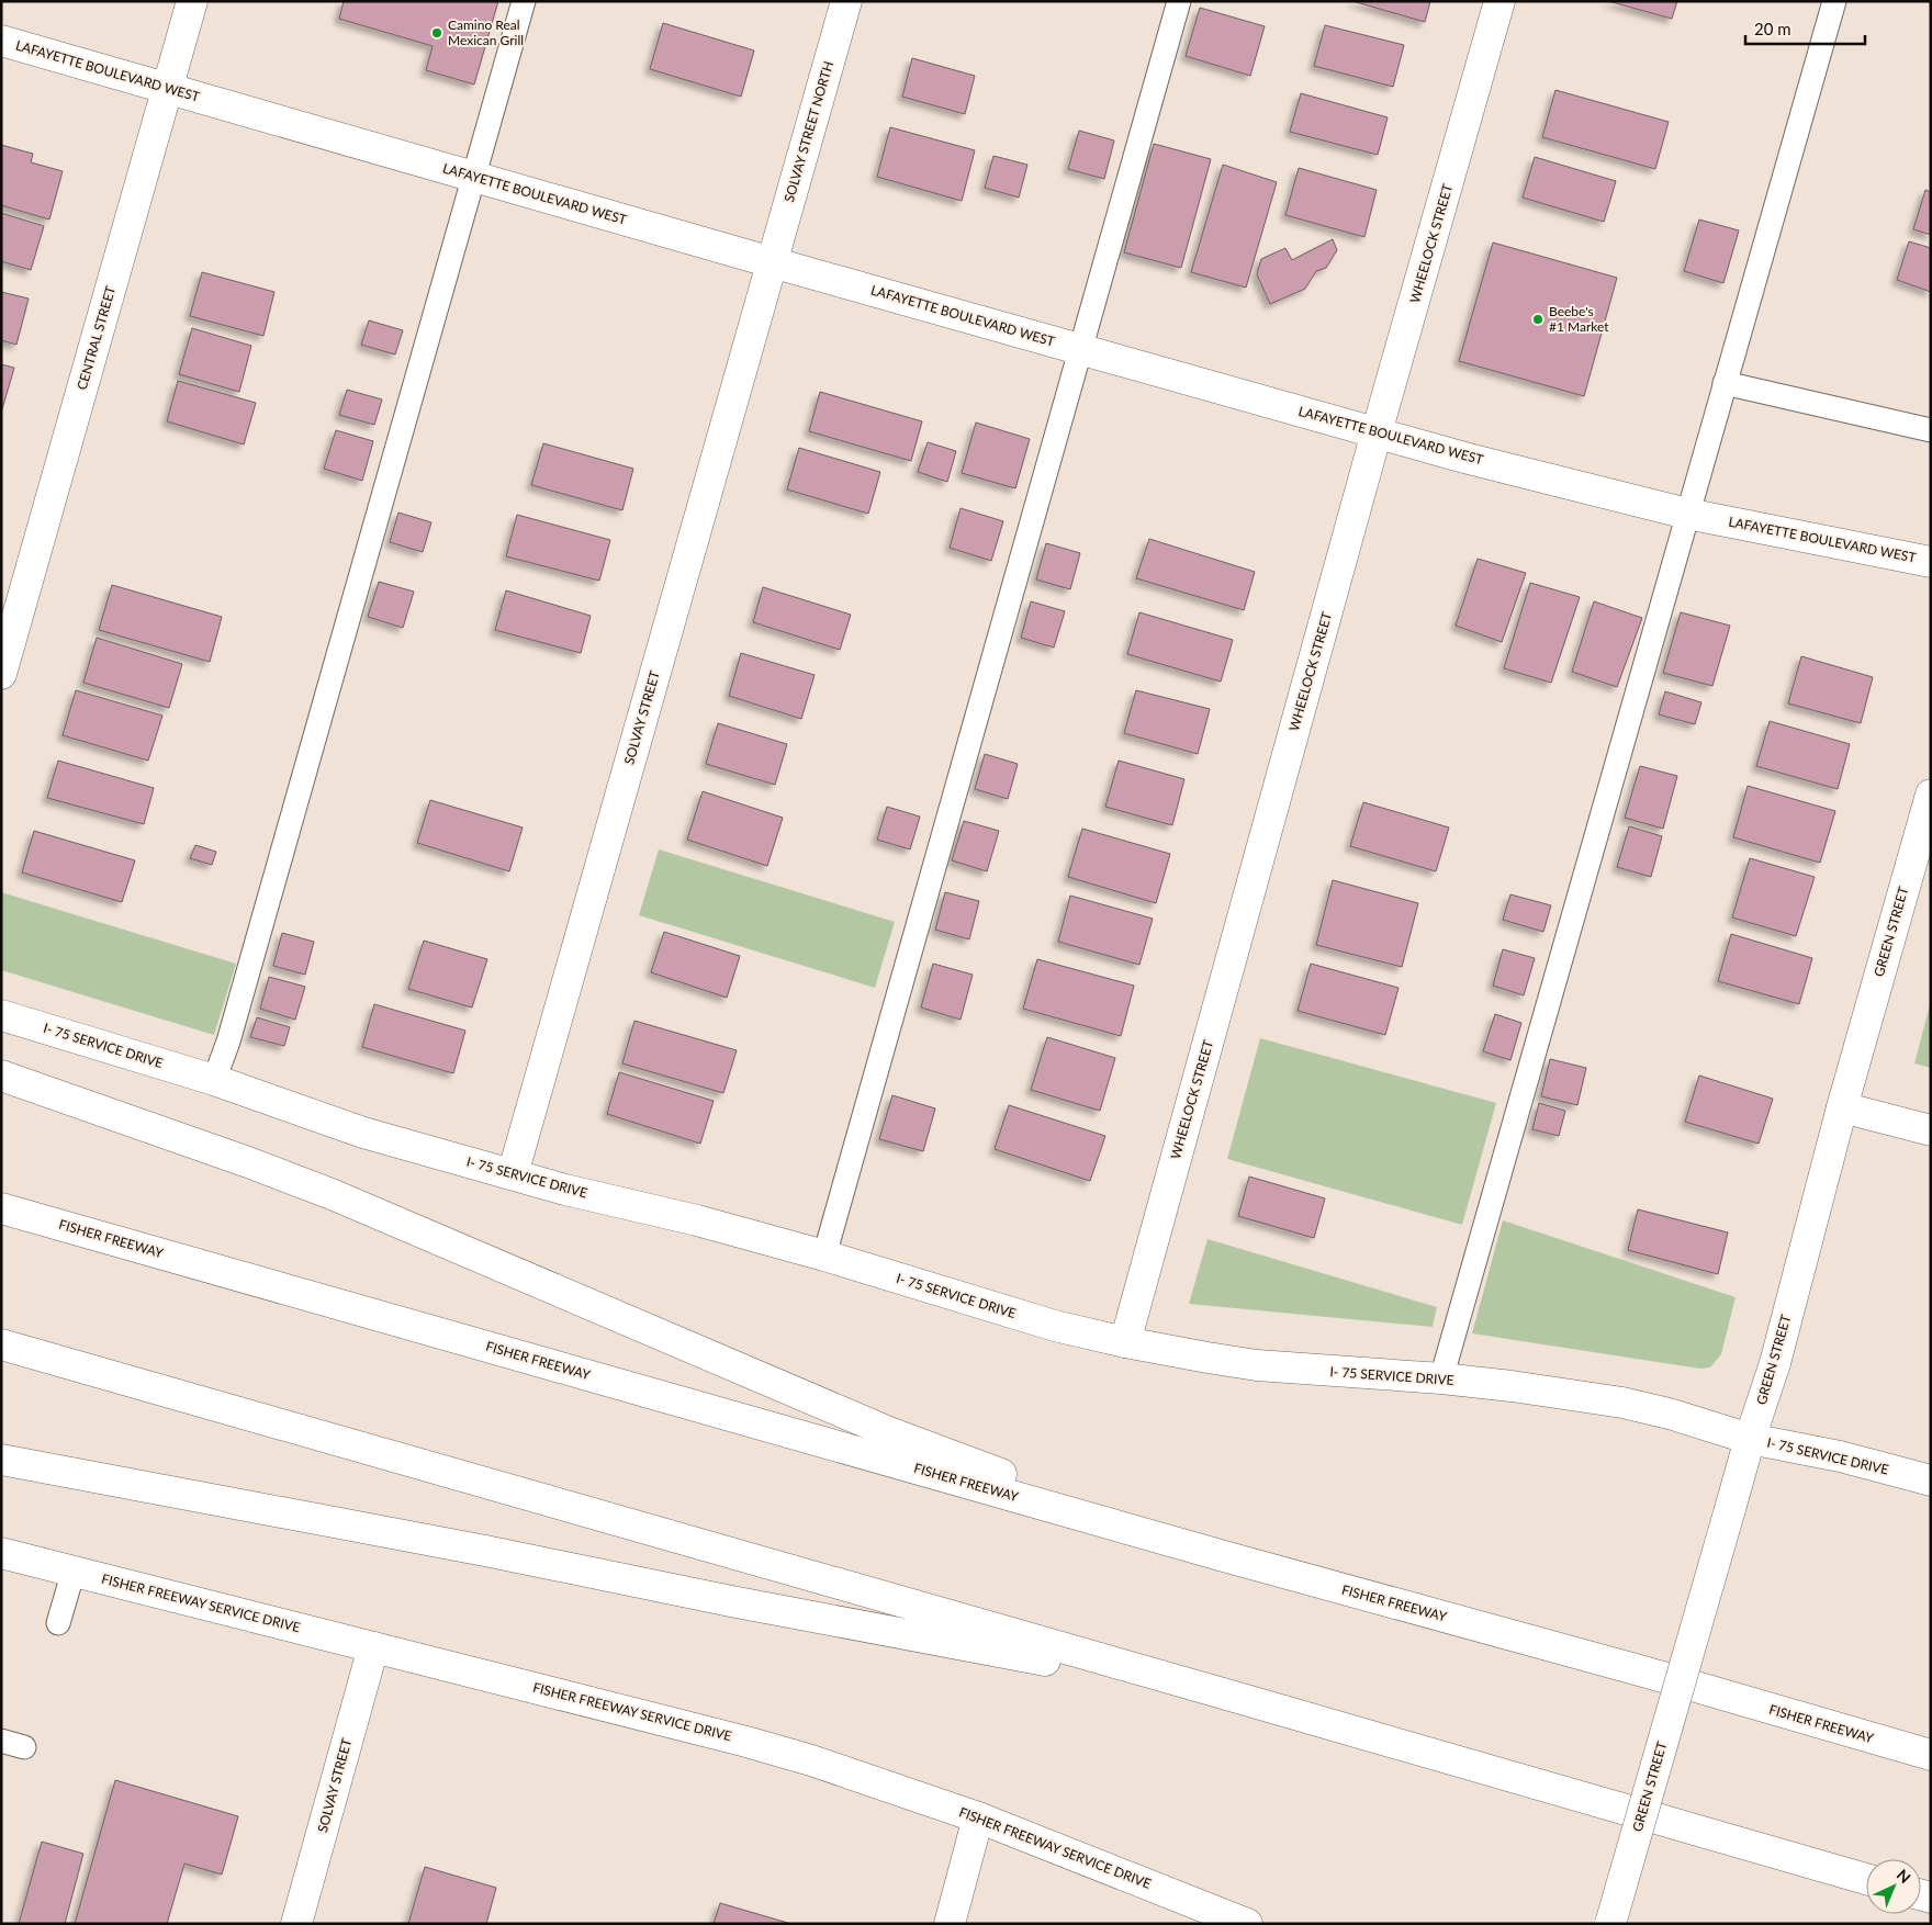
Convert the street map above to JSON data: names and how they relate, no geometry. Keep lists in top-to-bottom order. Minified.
{"streets":{"main road":["LAFAYETTE BOULEVARD WEST","SOLVAY STREET NORTH","WHEELOCK STREET","CENTRAL STREET","SOLVAY STREET","GREEN STREET","I- 75 SERVICE DRIVE","FISHER FREEWAY","FISHER FREEWAY SERVICE DRIVE"]},"crossings":[["LAFAYETTE BOULEVARD WEST","SOLVAY STREET NORTH"],["LAFAYETTE BOULEVARD WEST","WHEELOCK STREET"],["LAFAYETTE BOULEVARD WEST","CENTRAL STREET"],["LAFAYETTE BOULEVARD WEST","SOLVAY STREET"],["SOLVAY STREET NORTH","SOLVAY STREET"],["WHEELOCK STREET","I- 75 SERVICE DRIVE"],["SOLVAY STREET","I- 75 SERVICE DRIVE"],["SOLVAY STREET","FISHER FREEWAY SERVICE DRIVE"],["GREEN STREET","I- 75 SERVICE DRIVE"]],"places":["Camino Real Mexican Grill","Beebe's #1 Market"],"scale_bar":"20 m","north":"top right"}
